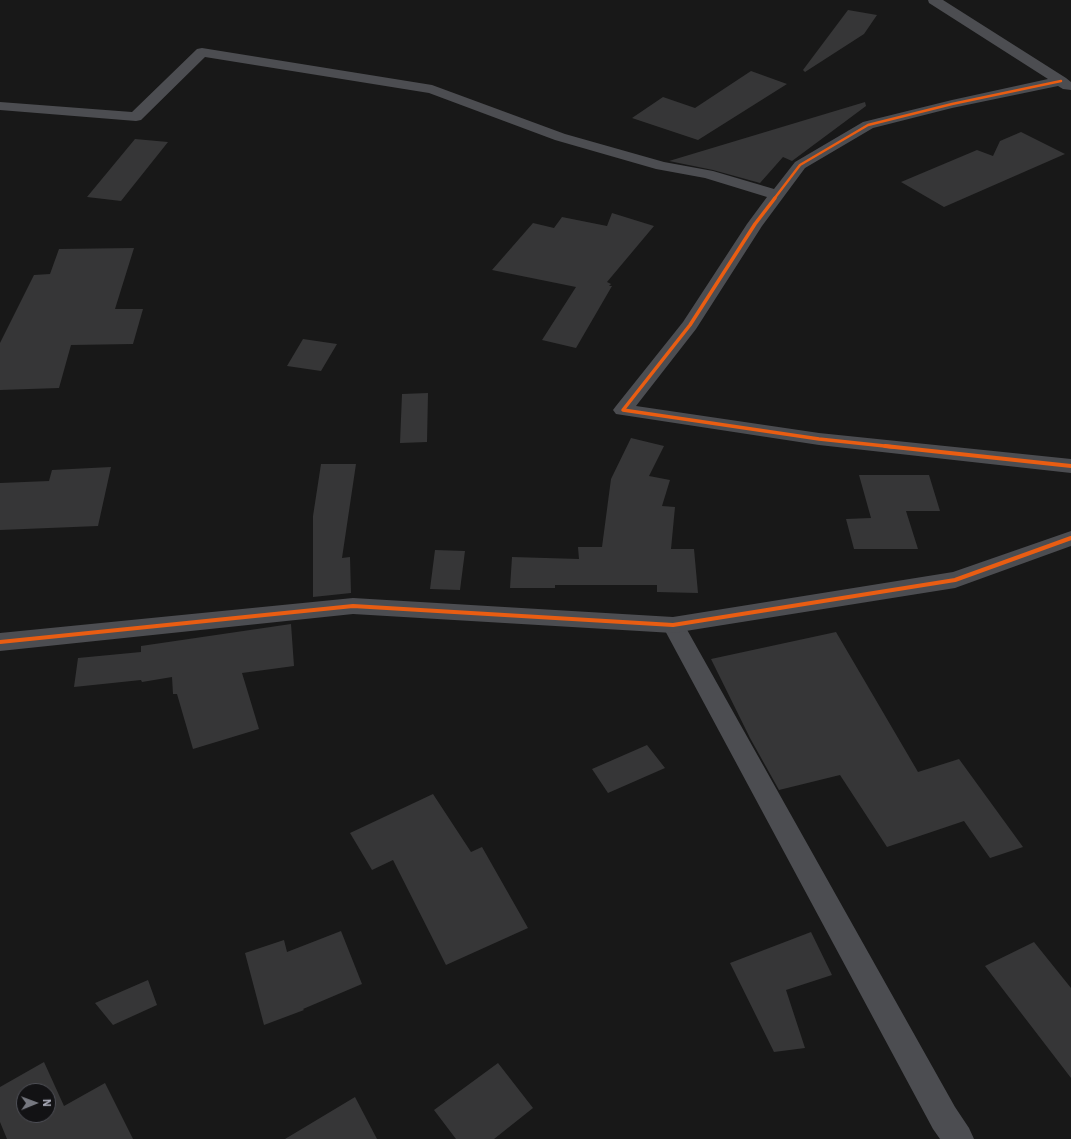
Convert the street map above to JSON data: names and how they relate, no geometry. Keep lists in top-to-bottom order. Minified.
{"north":"right"}
